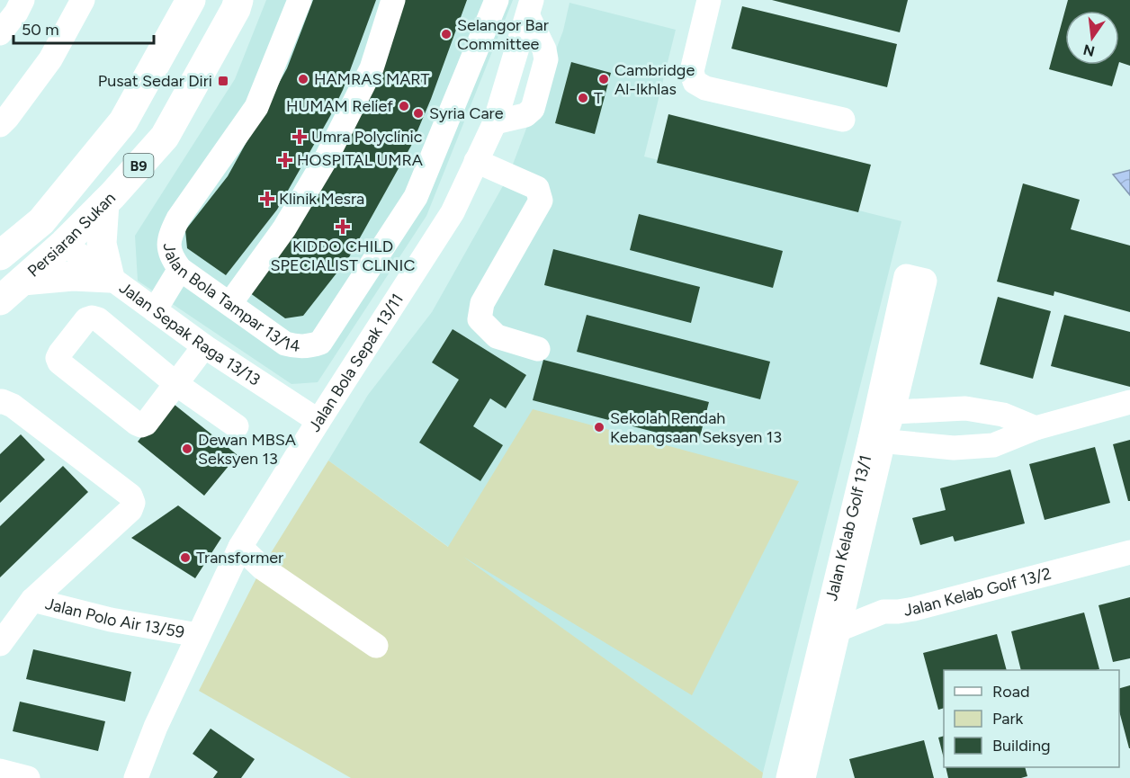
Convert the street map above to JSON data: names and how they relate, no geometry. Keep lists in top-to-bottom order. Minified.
{"streets":{"main road":["B9","Persiaran Sukan"],"street":["Jalan Bola Tampar 13/14","Jalan Sepak Raga 13/13","Jalan Bola Sepak 13/11","Jalan Kelab Golf 13/1","Jalan Kelab Golf 13/2","Jalan Polo Air 13/59"]},"crossings":[["Persiaran Sukan","Jalan Sepak Raga 13/13"],["Jalan Sepak Raga 13/13","Jalan Bola Sepak 13/11"],["Jalan Bola Sepak 13/11","Jalan Polo Air 13/59"],["Jalan Kelab Golf 13/1","Jalan Kelab Golf 13/2"]],"places":{"other":["Selangor Bar Committee","HAMRAS MART","Cambridge Al-Ikhlas","T","HUMAM Relief","Syria Care","Sekolah Rendah Kebangsaan Seksyen 13","Dewan MBSA Seksyen 13","Transformer"],"transit":["Pusat Sedar Diri"],"health":["Umra Polyclinic","HOSPITAL UMRA","Klinik Mesra","KIDDO CHILD SPECIALIST CLINIC"]},"legend":["Road","Park","Building"],"scale_bar":"50 m","north":"bottom"}
